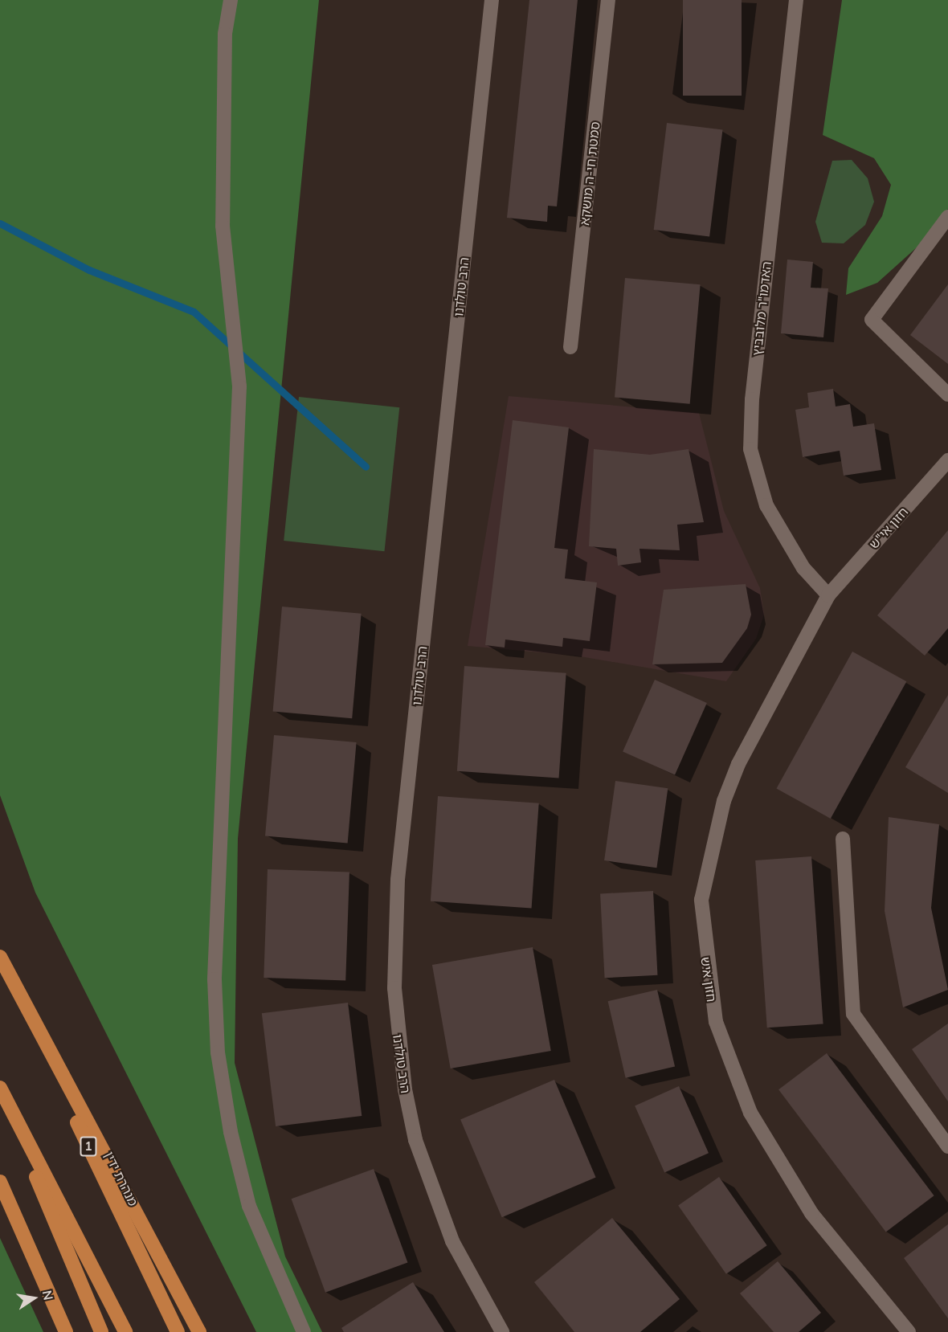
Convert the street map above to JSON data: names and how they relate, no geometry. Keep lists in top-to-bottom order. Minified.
{"streets":{"highway":["1","מנהרת ידין"],"street":["סמטת חי-ה מושקא","הרב טולדנו","האדמו\"ר מלובביץ","חזון אי\"ש","חזון איש"]},"crossings":[["האדמו\"ר מלובביץ","חזון אי\"ש"],["האדמו\"ר מלובביץ","חזון איש"],["חזון אי\"ש","חזון איש"]],"north":"right"}
